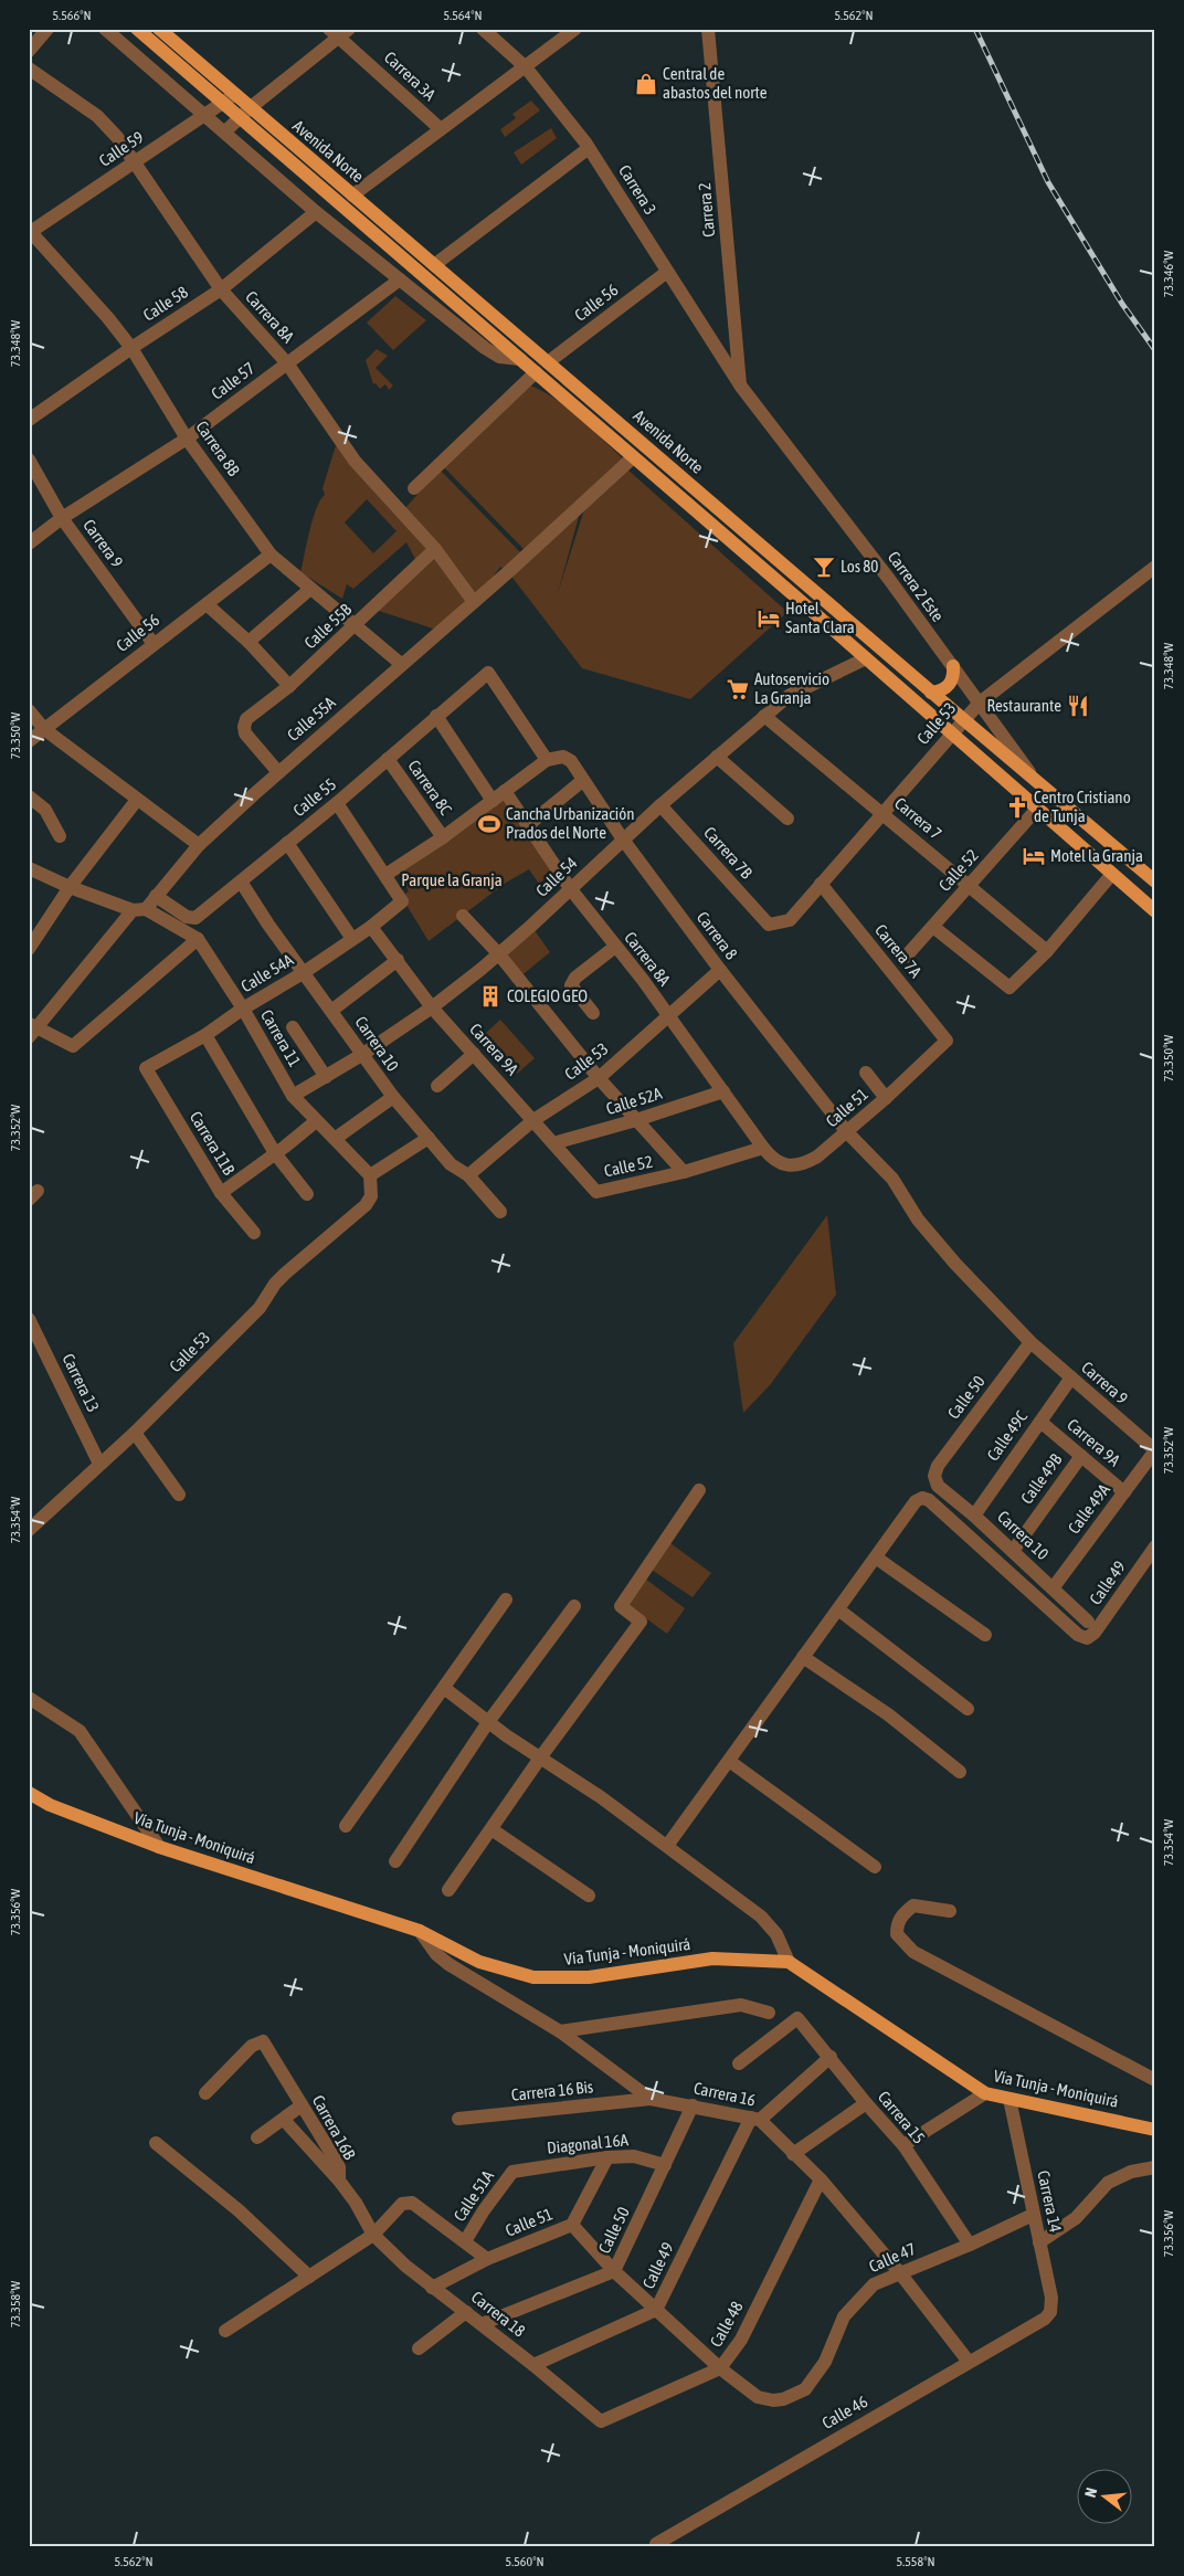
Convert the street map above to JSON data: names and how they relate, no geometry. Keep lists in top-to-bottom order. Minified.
{"streets":{"main road":["Avenida Norte","Vía Tunja - Moniquirá"],"street":["Carrera 3A","Calle 59","Carrera 3","Carrera 2","Calle 56","Calle 58","Carrera 8A","Calle 57","Carrera 8B","Carrera 9","Carrera 2 Este","Calle 55B","Calle 55A","Calle 53","Carrera 8C","Calle 55","Carrera 7","Carrera 7B","Calle 52","Calle 54","Carrera 8","Carrera 7A","Calle 54A","Carrera 11","Carrera 10","Carrera 9A","Calle 52A","Calle 51","Carrera 11B","Carrera 13","Calle 50","Calle 49C","Calle 49B","Calle 49A","Calle 49","Carrera 16 Bis","Carrera 16","Carrera 15","Carrera 16B","Diagonal 16A","Calle 51A","Carrera 14","Calle 47","Carrera 18","Calle 48","Calle 46"]},"crossings":[["Calle 59","Avenida Norte"],["Calle 59","Carrera 8A"],["Calle 59","Carrera 8B"],["Avenida Norte","Calle 56"],["Avenida Norte","Calle 58"],["Avenida Norte","Calle 57"],["Avenida Norte","Carrera 2 Este"],["Avenida Norte","Calle 55A"],["Avenida Norte","Calle 53"],["Avenida Norte","Calle 52"],["Avenida Norte","Calle 54"],["Carrera 3","Carrera 2"],["Carrera 3","Calle 56"],["Carrera 3","Carrera 2 Este"],["Carrera 2","Carrera 2 Este"],["Calle 56","Carrera 8B"],["Calle 56","Carrera 9"],["Calle 58","Carrera 8A"],["Calle 58","Carrera 8B"],["Carrera 8A","Calle 57"],["Carrera 8A","Calle 55B"],["Carrera 8A","Calle 55A"],["Carrera 8A","Calle 53"],["Carrera 8A","Calle 52"],["Carrera 8A","Calle 54"],["Carrera 8A","Calle 52A"],["Carrera 8A","Calle 51"],["Calle 57","Carrera 8B"],["Calle 57","Carrera 9"],["Carrera 8B","Calle 55B"],["Carrera 8B","Calle 55A"],["Carrera 9","Carrera 8"],["Carrera 9","Calle 50"],["Carrera 9","Calle 49C"],["Carrera 9","Calle 49A"],["Carrera 2 Este","Calle 53"],["Calle 55B","Calle 55A"],["Calle 55A","Calle 55"],["Calle 55A","Carrera 11"],["Calle 53","Carrera 7"],["Calle 53","Carrera 7B"],["Calle 53","Carrera 8"],["Calle 53","Carrera 7A"],["Calle 53","Carrera 11"],["Calle 53","Carrera 10"],["Calle 53","Carrera 9A"],["Calle 53","Carrera 13"],["Carrera 8C","Calle 55"],["Calle 55","Carrera 8"],["Calle 55","Carrera 10"],["Carrera 7","Calle 52"],["Carrera 7","Calle 54"],["Carrera 7B","Calle 54"],["Calle 52","Carrera 9A"],["Calle 52","Calle 51"],["Calle 54","Carrera 8"],["Calle 54","Carrera 11"],["Calle 54","Carrera 10"],["Calle 54","Carrera 9A"],["Carrera 8","Calle 51"],["Carrera 8","Calle 50"],["Carrera 7A","Calle 51"],["Calle 54A","Carrera 11"],["Calle 54A","Carrera 10"],["Calle 54A","Carrera 9A"],["Calle 54A","Carrera 11B"],["Carrera 10","Calle 50"],["Carrera 10","Calle 49C"],["Carrera 10","Calle 49B"],["Carrera 10","Calle 49A"],["Carrera 9A","Calle 52A"],["Carrera 9A","Calle 49C"],["Carrera 9A","Calle 49B"],["Carrera 9A","Calle 49A"],["Calle 51","Diagonal 16A"],["Calle 51","Carrera 18"],["Calle 50","Carrera 16"],["Calle 50","Diagonal 16A"],["Calle 50","Carrera 18"],["Calle 49","Carrera 16"],["Calle 49","Carrera 15"],["Calle 49","Carrera 18"],["Vía Tunja - Moniquirá","Carrera 16"],["Vía Tunja - Moniquirá","Carrera 14"],["Carrera 16 Bis","Carrera 16"],["Carrera 16","Calle 47"],["Carrera 16","Calle 48"],["Carrera 16","Calle 46"],["Carrera 15","Calle 47"],["Carrera 16B","Carrera 18"],["Diagonal 16A","Calle 51A"],["Carrera 14","Calle 47"],["Carrera 14","Calle 46"],["Calle 47","Calle 48"],["Carrera 18","Calle 48"]],"parks":["Parque la Granja"],"places":{"shop":["Central de abastos del norte"],"bar":["Los 80"],"hotel":["Hotel Santa Clara","Motel la Granja"],"supermarket":["Autoservicio La Granja"],"restaurant":["Restaurante"],"church":["Centro Cristiano de Tunja"],"sports":["Cancha Urbanización Prados del Norte"],"building":["COLEGIO GEO"]},"north":"left","coordinates":["5.566°N","5.564°N","5.562°N","73.346°W","73.348°W","73.350°W","73.352°W","73.354°W","73.356°W","73.358°W","5.560°N","5.558°N"]}
